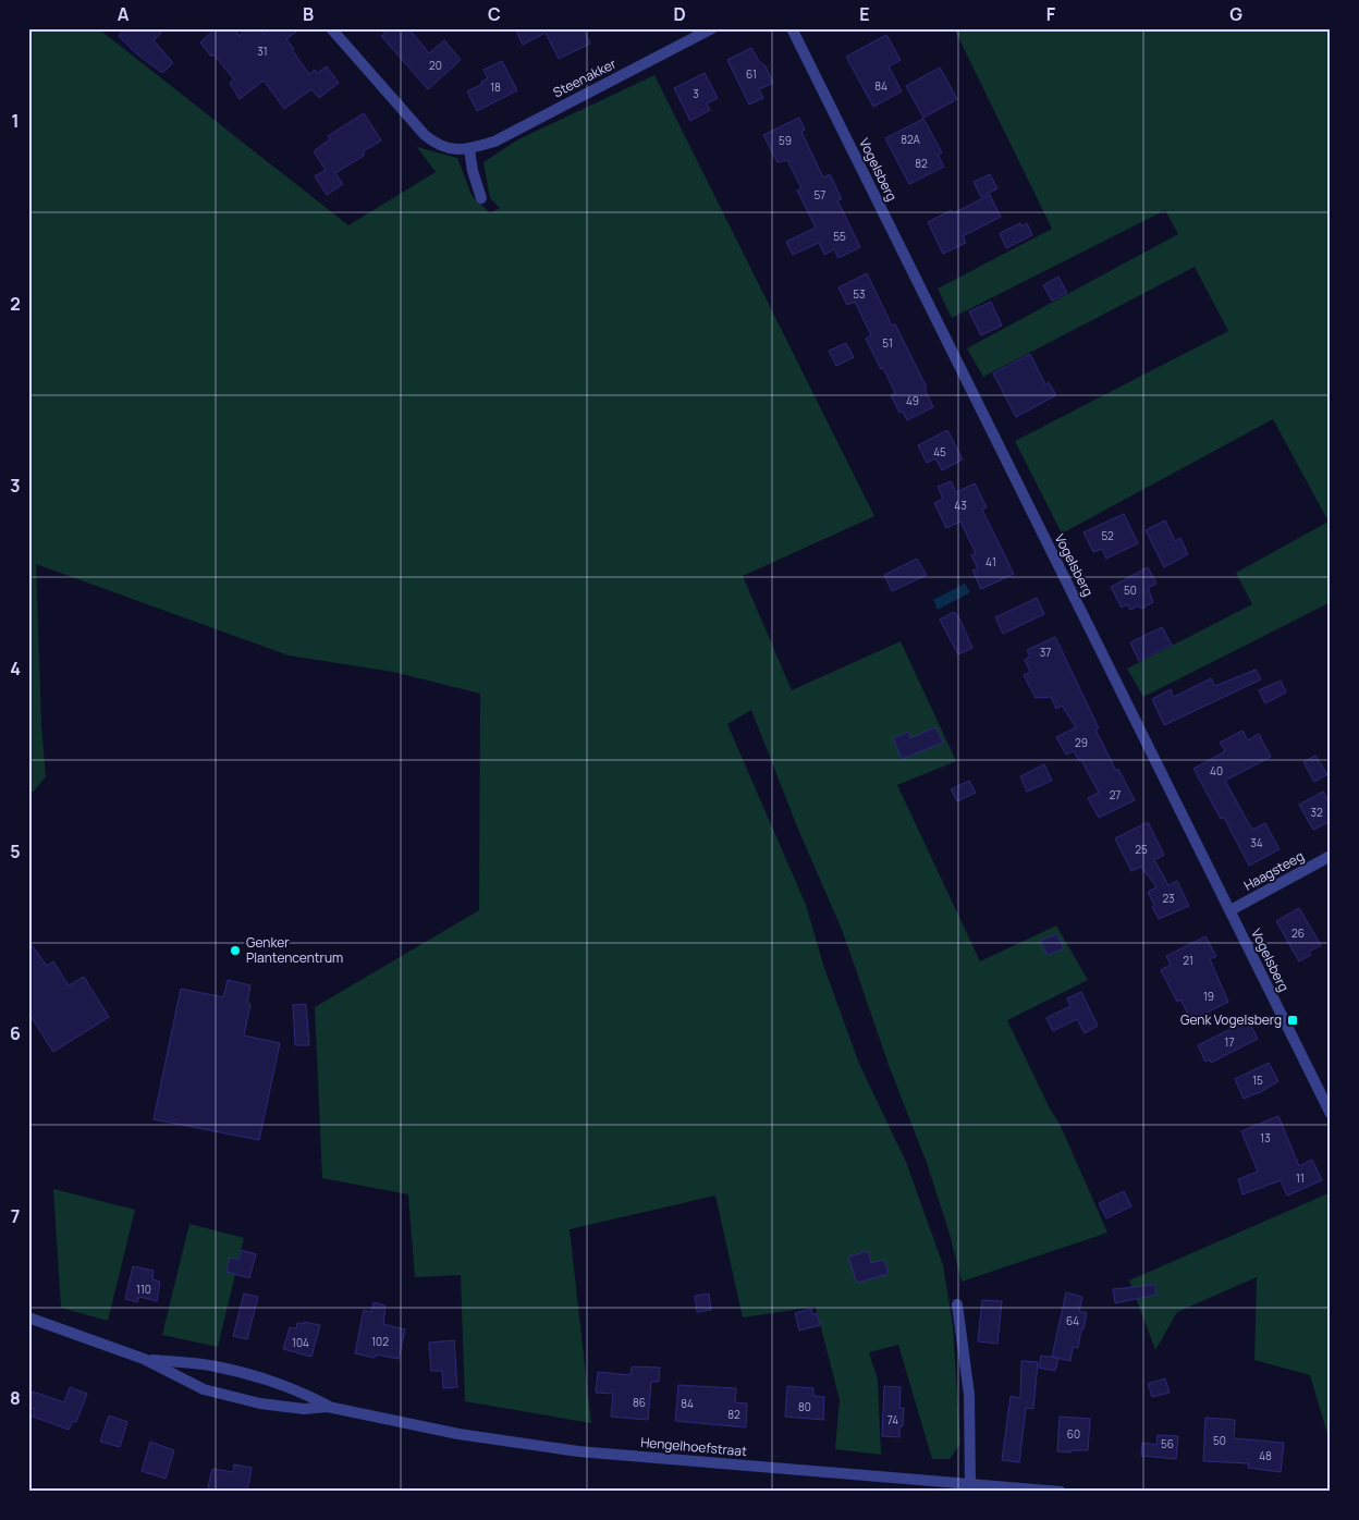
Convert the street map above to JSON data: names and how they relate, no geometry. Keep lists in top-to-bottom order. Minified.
{"streets":{"street":["Steenakker","Vogelsberg","Haagsteeg","Hengelhoefstraat"]},"crossings":[["Vogelsberg","Haagsteeg"]],"places":{"other":["Genker Plantencentrum"],"transit":["Genk Vogelsberg"]},"house_numbers":["31","20","61","84","18","3","82A","59","82","57","55","53","51","49","45","43","52","41","50","37","29","40","27","32","34","25","23","26","21","19","17","15","13","11","110","64","102","104","86","84","80","82","74","60","50","56","48"],"grid":{"columns":["A","B","C","D","E","F","G"],"rows":["1","2","3","4","5","6","7","8"]}}
